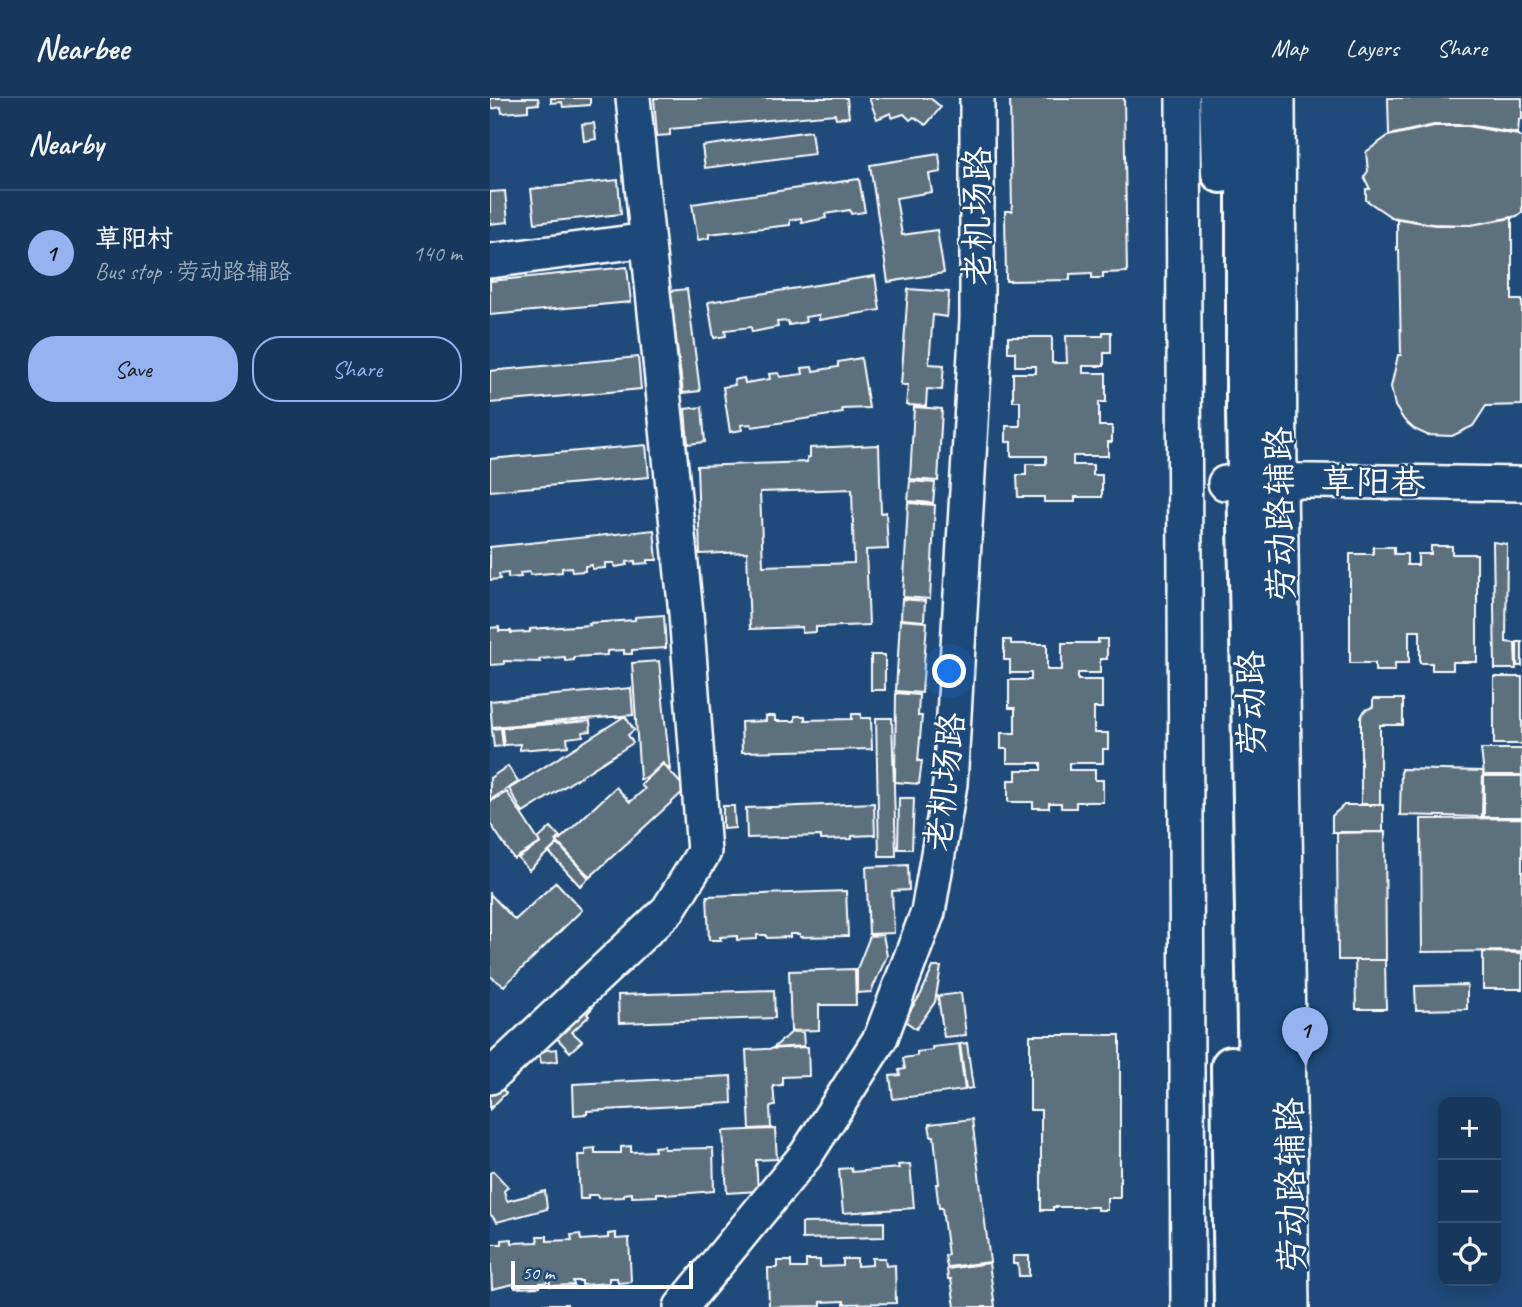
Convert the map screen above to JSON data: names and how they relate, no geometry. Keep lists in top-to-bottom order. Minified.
{"streets":{"main road":["劳动路"],"street":["老机场路","草阳巷","劳动路辅路"]},"crossings":[["草阳巷","劳动路辅路"],["草阳巷","劳动路"],["劳动路辅路","劳动路"]],"scale_bar":"50 m","page":{"header":"Nearbee","nav":["Map","Layers","Share"],"heading":"Nearby","list":[{"mark":"1","name":"草阳村","note":"Bus stop · 劳动路辅路","value":"140 m"}],"buttons":["Save","Share"],"pins":"1","map_buttons":["+","−"],"scale":"50 m"}}
